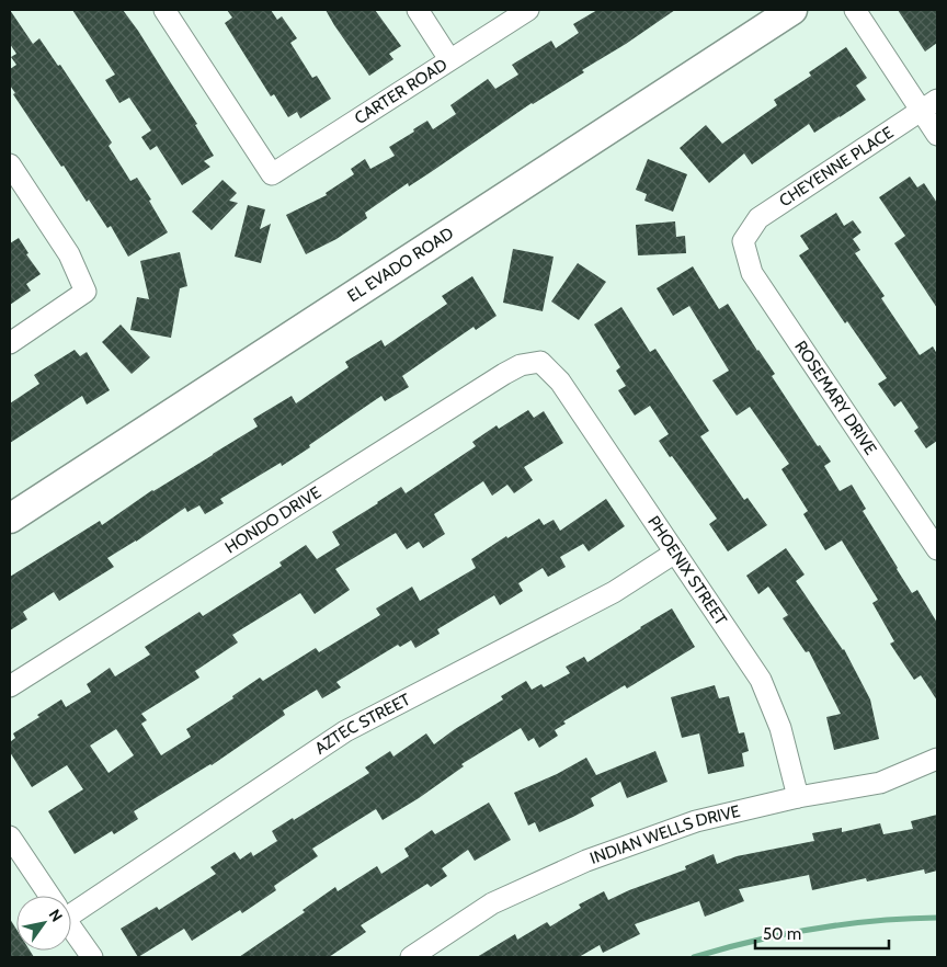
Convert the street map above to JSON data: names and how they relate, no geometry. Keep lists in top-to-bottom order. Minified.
{"streets":{"main road":["EL EVADO ROAD"],"street":["CARTER ROAD","CHEYENNE PLACE","ROSEMARY DRIVE","HONDO DRIVE","PHOENIX STREET","AZTEC STREET","INDIAN WELLS DRIVE"]},"crossings":[["CHEYENNE PLACE","ROSEMARY DRIVE"],["HONDO DRIVE","PHOENIX STREET"],["PHOENIX STREET","AZTEC STREET"],["PHOENIX STREET","INDIAN WELLS DRIVE"]],"scale_bar":"50 m","north":"top right"}
